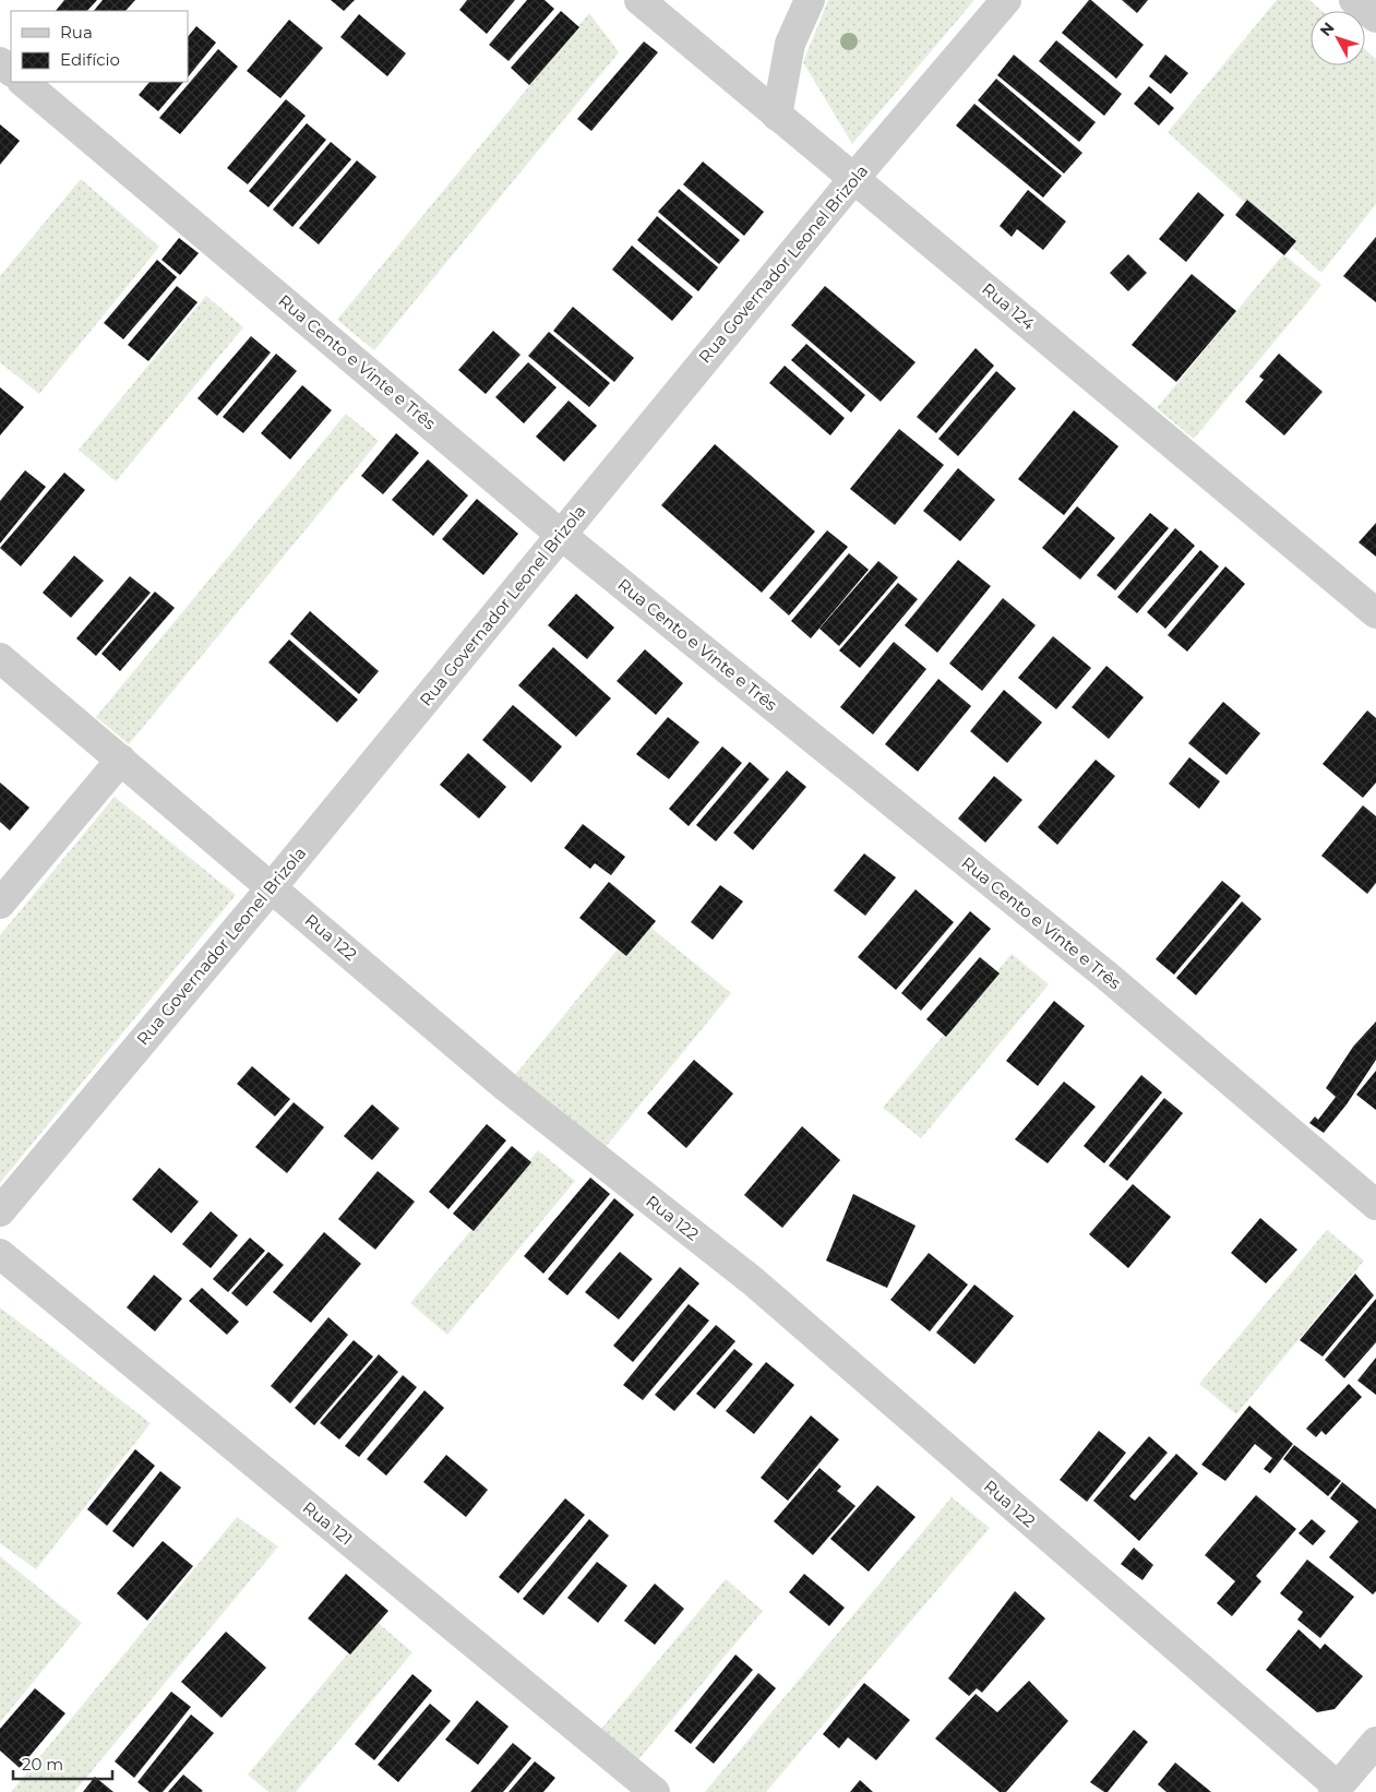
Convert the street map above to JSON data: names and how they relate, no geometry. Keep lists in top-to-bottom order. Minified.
{"streets":{"street":["Rua Governador Leonel Brizola","Rua 124","Rua Cento e Vinte e Três","Rua 122","Rua 121"]},"crossings":[["Rua Governador Leonel Brizola","Rua 124"],["Rua Governador Leonel Brizola","Rua Cento e Vinte e Três"],["Rua Governador Leonel Brizola","Rua 122"]],"legend":["Rua","Edifício"],"scale_bar":"20 m","north":"top left"}
